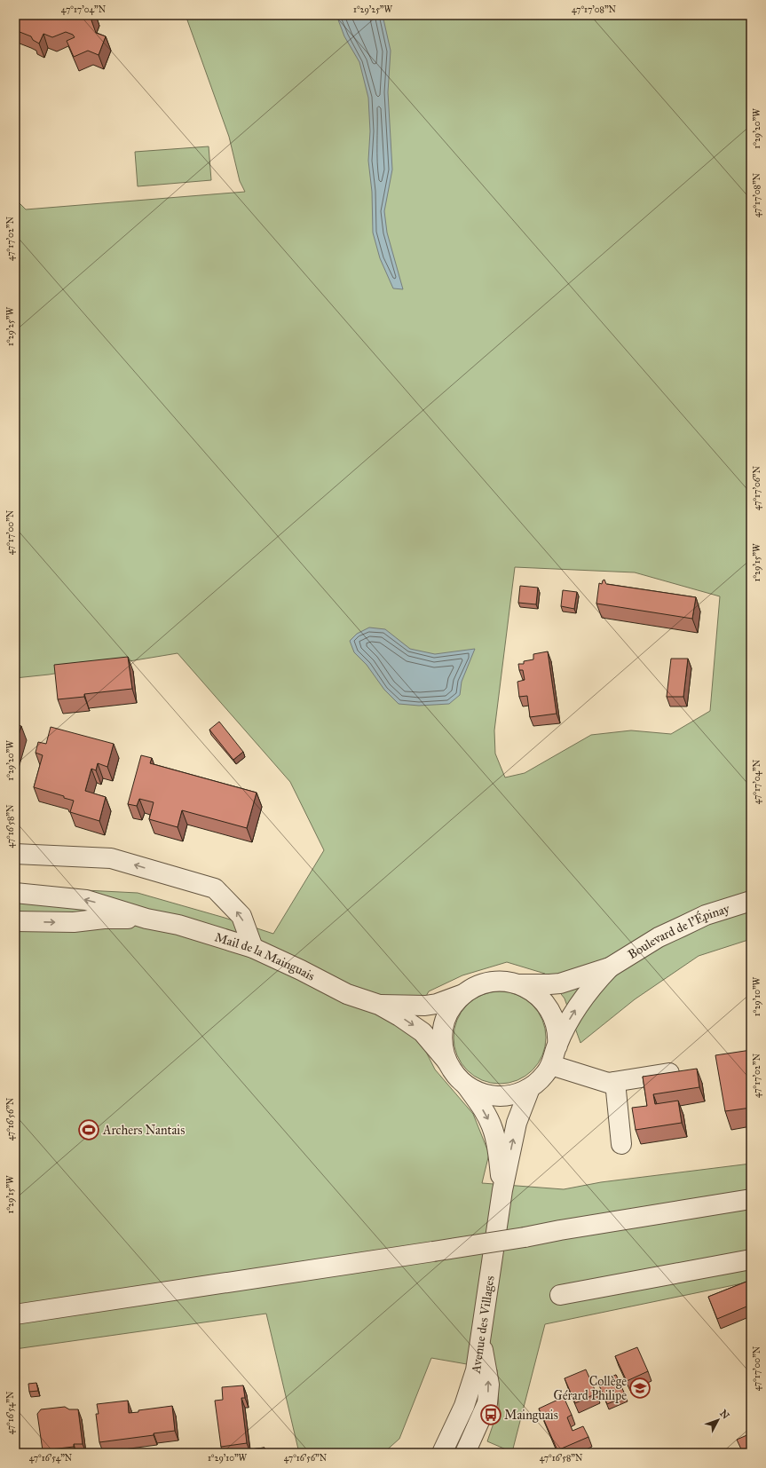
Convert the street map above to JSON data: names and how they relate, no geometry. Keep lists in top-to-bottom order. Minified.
{"streets":{"street":["Boulevard de l'Épinay","Mail de la Mainguais","Avenue des Villages"]},"crossings":[["Boulevard de l'Épinay","Mail de la Mainguais"],["Boulevard de l'Épinay","Avenue des Villages"],["Mail de la Mainguais","Avenue des Villages"]],"places":{"sports":["Archers Nantais"],"school or university":["Collège Gérard Philipe"],"bus stop":["Mainguais"]},"north":"top right","coordinates":["47°17'04\"N","1°29'25\"W","47°17'08\"N","1°29'20\"W","47°17'02\"N","47°17'06\"N","47°17'00\"N","1°29'15\"W","47°16'58\"N","1°29'10\"W","47°16'56\"N","47°16'54\"N"]}
